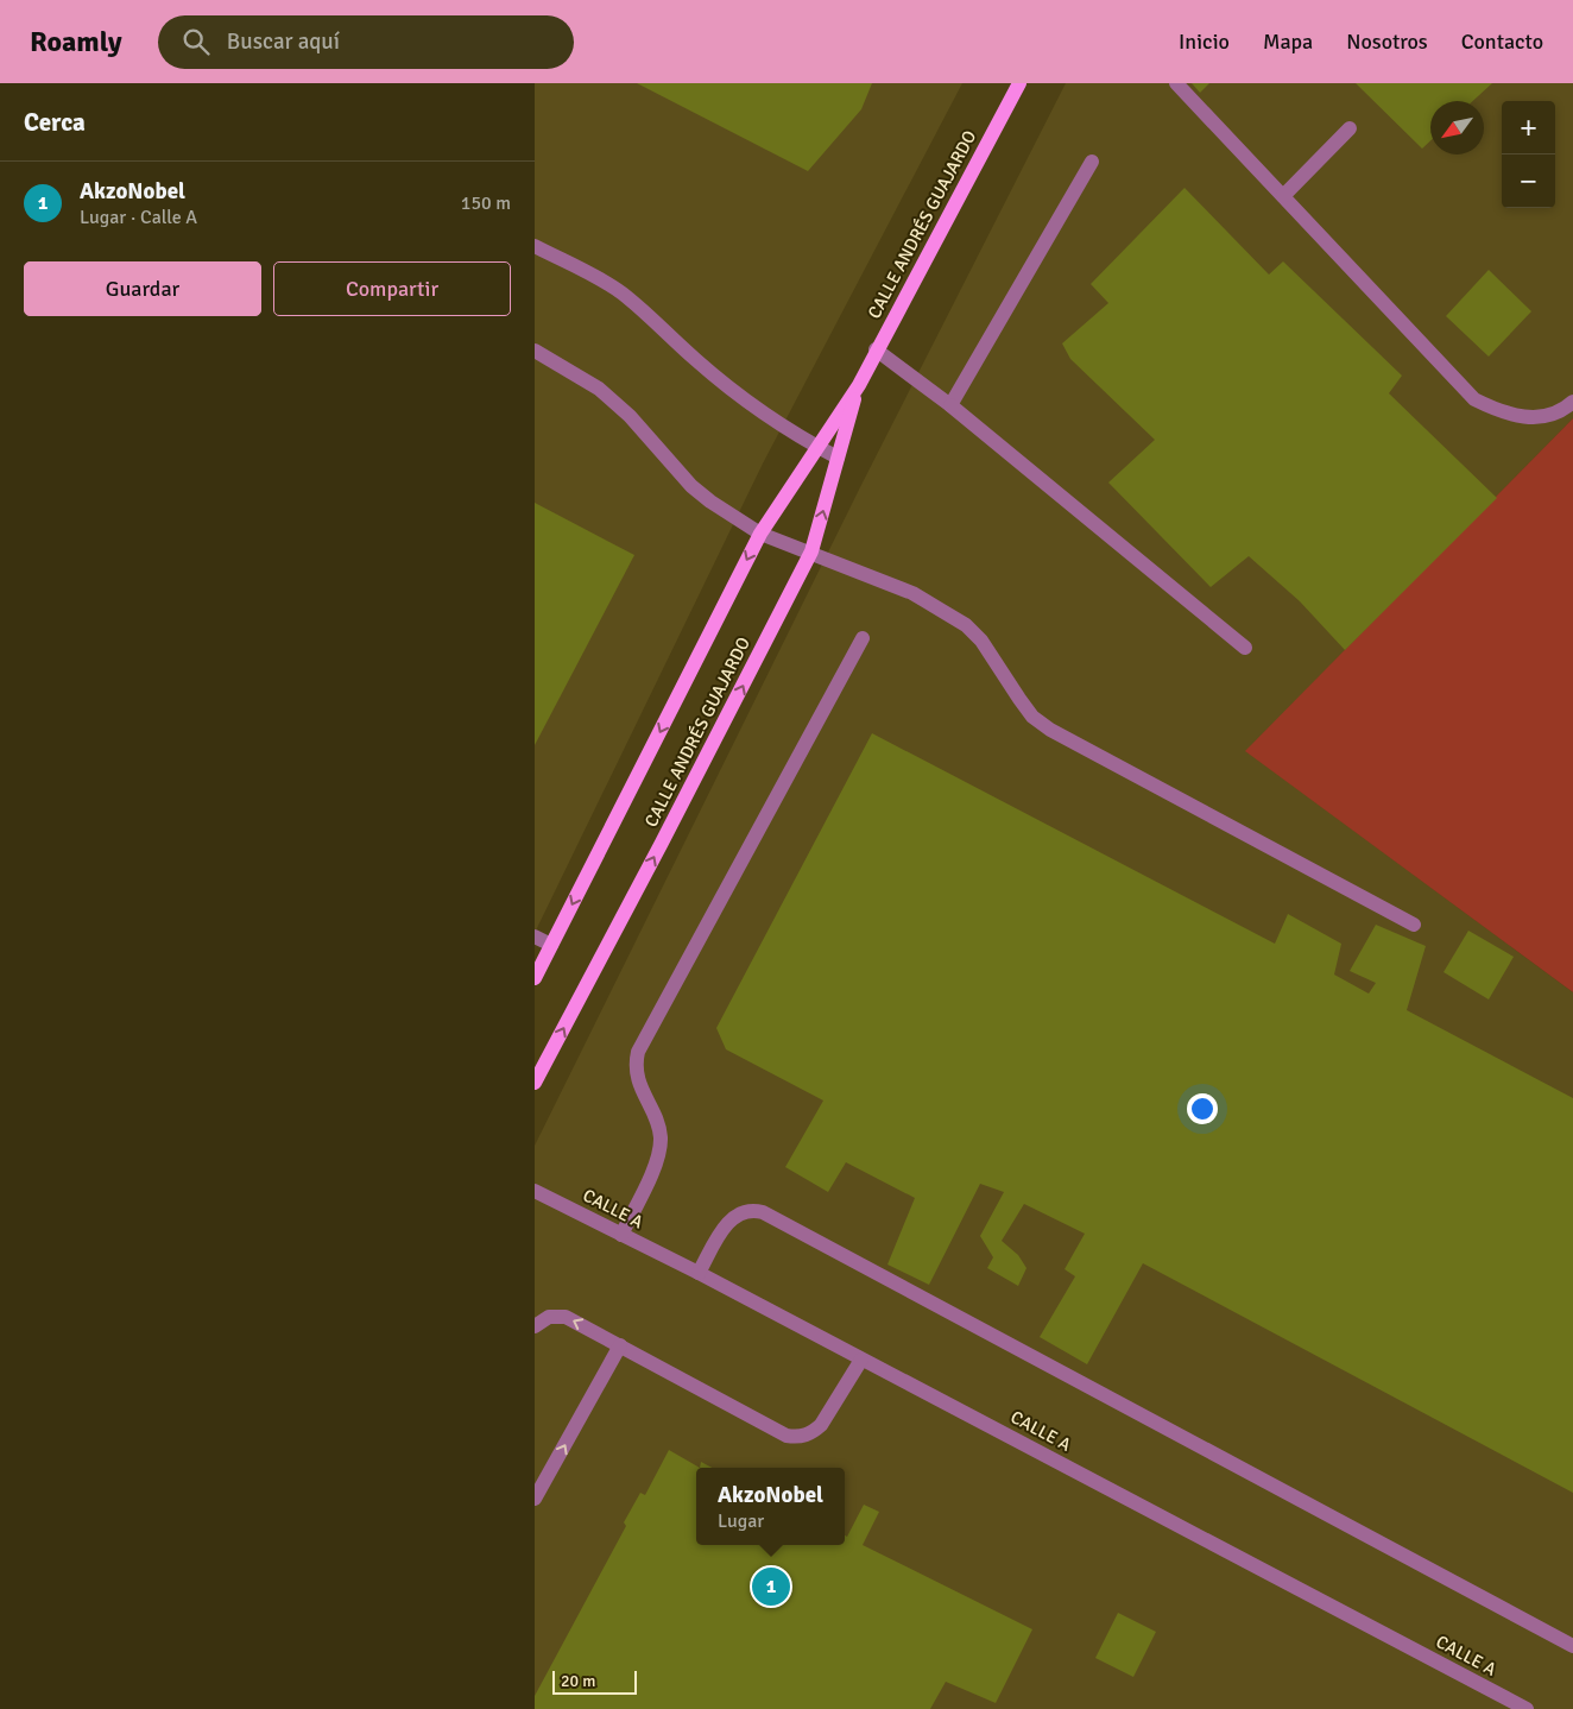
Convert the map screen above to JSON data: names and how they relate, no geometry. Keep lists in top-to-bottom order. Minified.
{"streets":{"main road":["CALLE ANDRÉS GUAJARDO"],"street":["CALLE A"]},"scale_bar":"20 m","north":"bottom left","page":{"header":"Roamly","search":"Buscar aquí","nav":["Inicio","Mapa","Nosotros","Contacto"],"heading":"Cerca","map_buttons":["+","−"],"list":[{"mark":"1","name":"AkzoNobel","note":"Lugar · Calle A","value":"150 m"}],"buttons":["Guardar","Compartir"],"popup":["AkzoNobel","Lugar"],"pins":"1","scale":"20 m"}}
